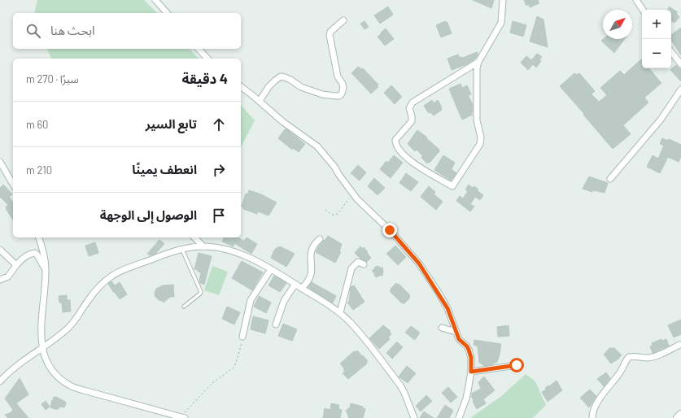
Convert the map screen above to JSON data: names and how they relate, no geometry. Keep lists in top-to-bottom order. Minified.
{"north":"top right","page":{"map_buttons":["+","−"],"search":"ابحث هنا","heading":["4 دقيقة","سيرًا · 270 m"],"list":[["تابع السير","60 m"],["انعطف يمينًا","210 m"],"الوصول إلى الوجهة"]}}
